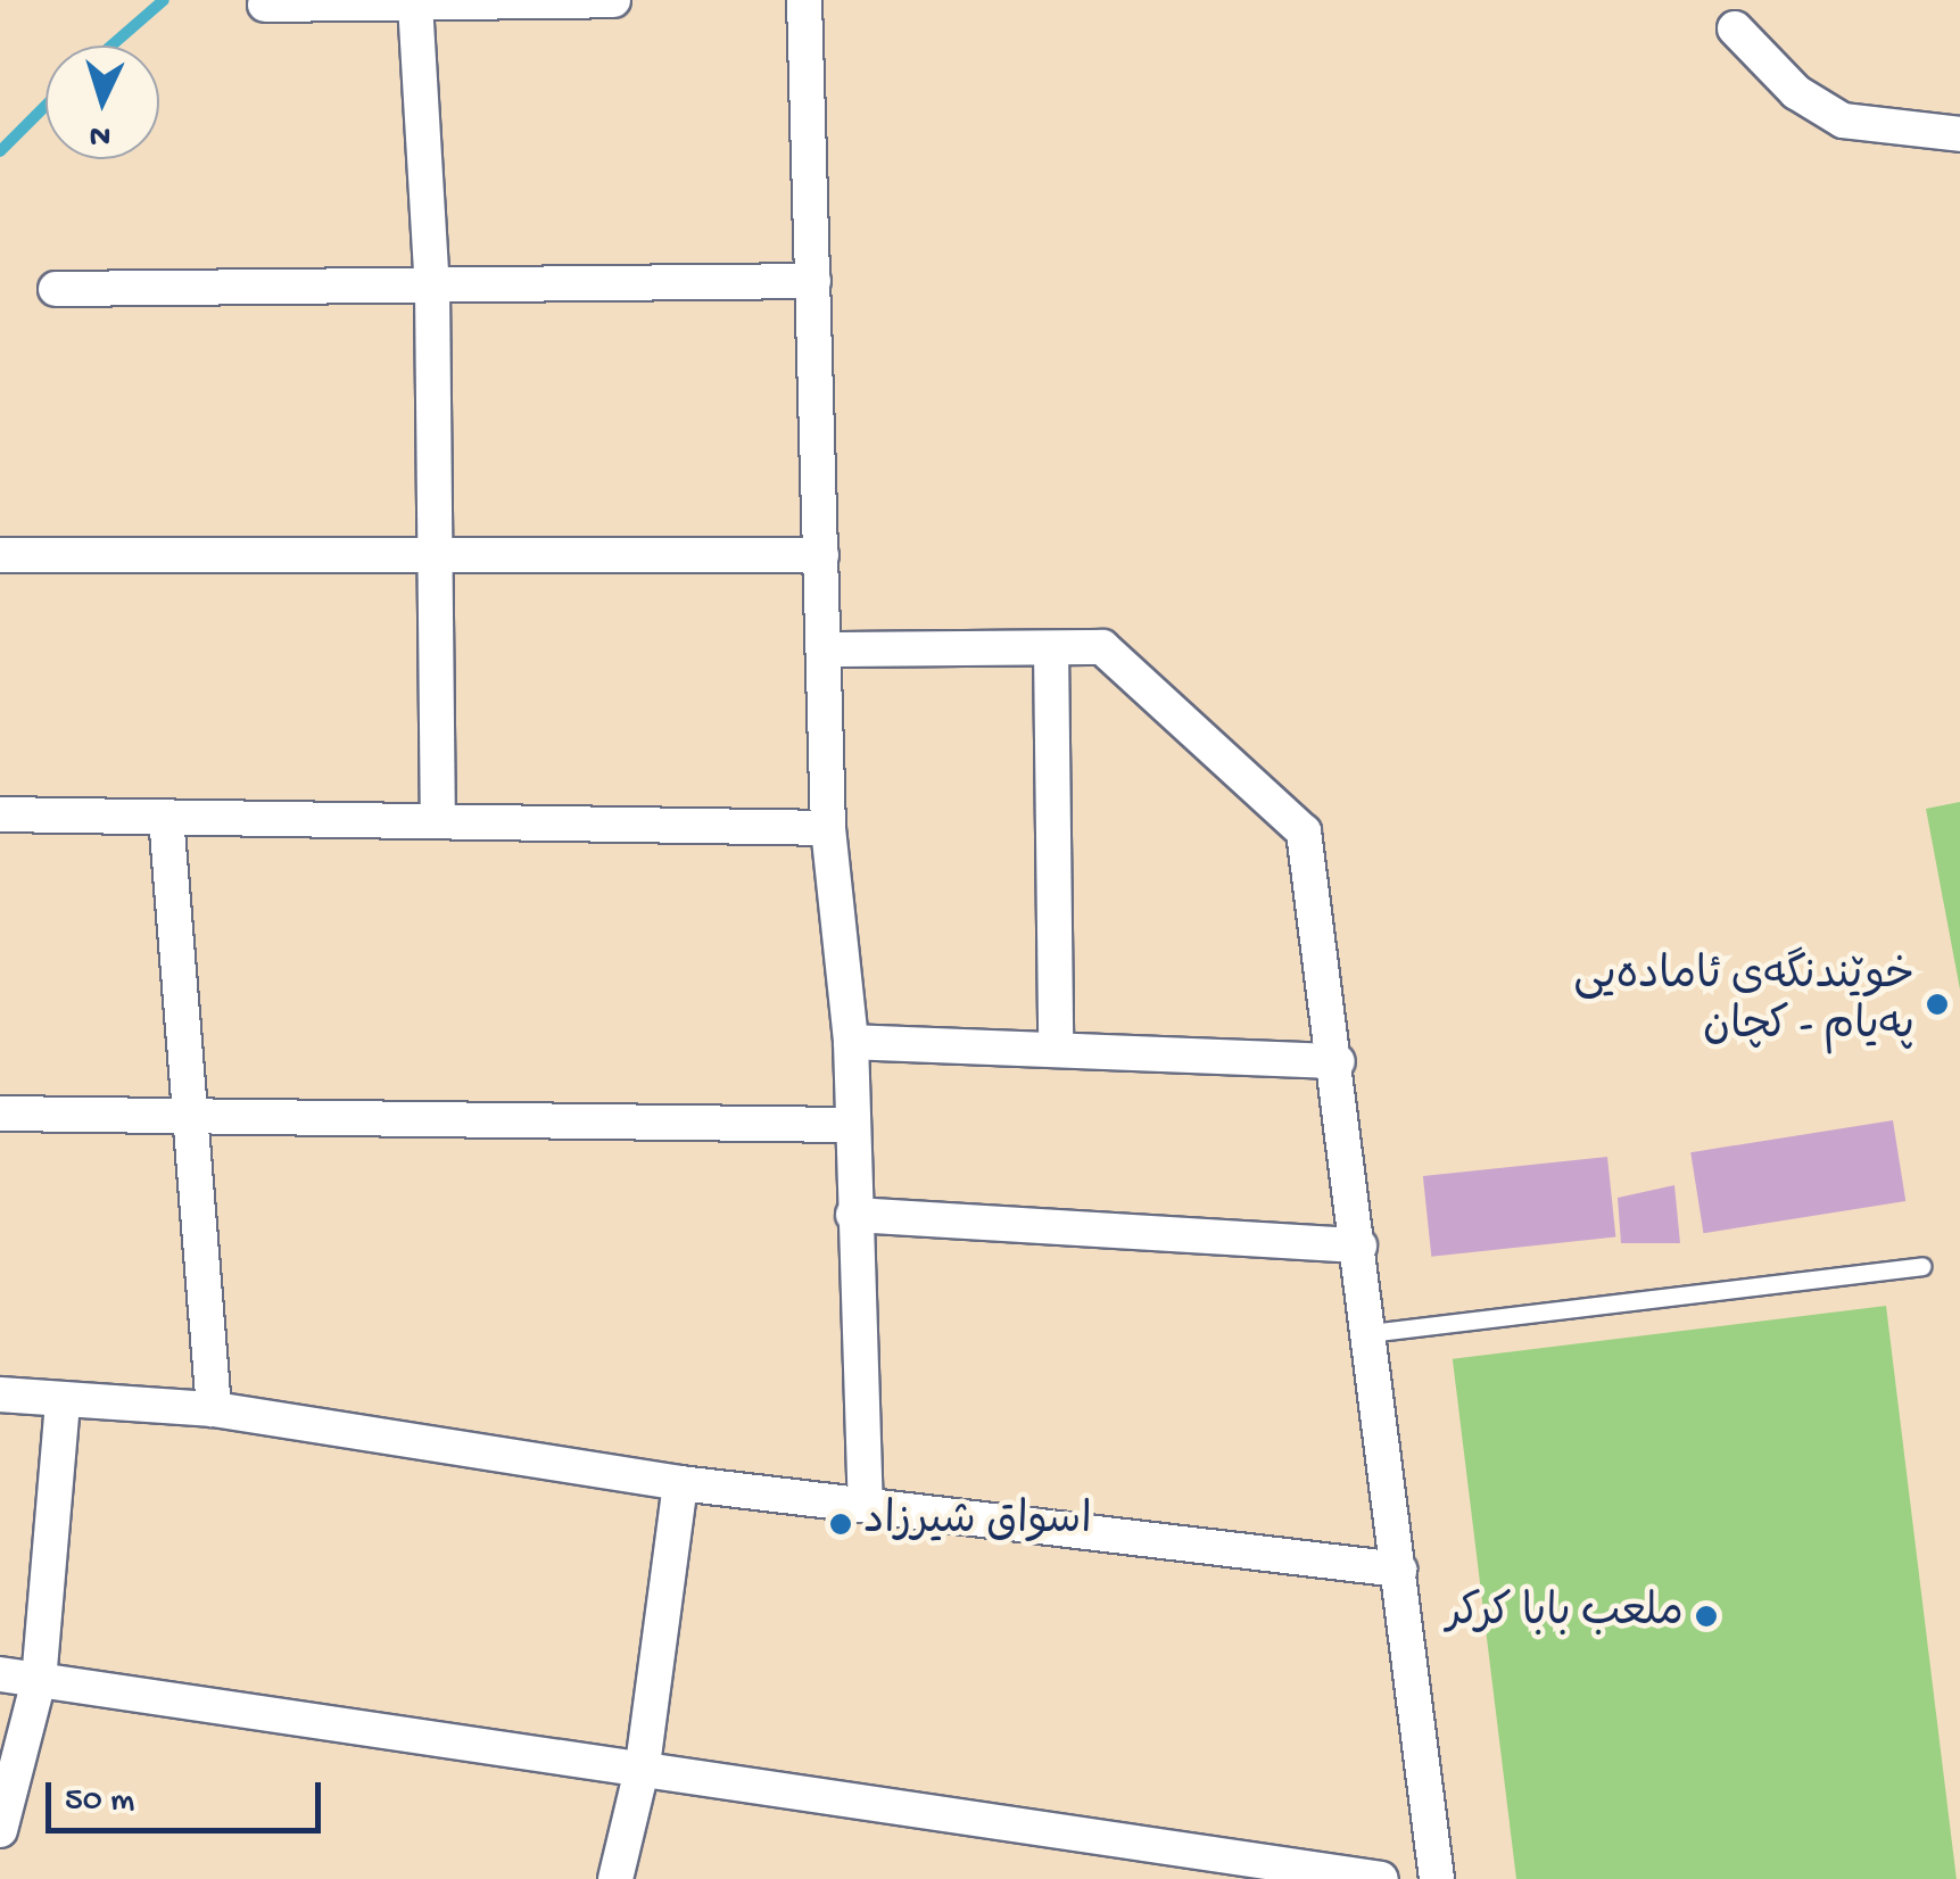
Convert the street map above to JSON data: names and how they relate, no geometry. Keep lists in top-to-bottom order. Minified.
{"places":["خوێندنگەی ئامادەیی پەیام - کچان","اسواق شيرزاد","ملعب بابا كركر"],"scale_bar":"50 m","north":"bottom"}
